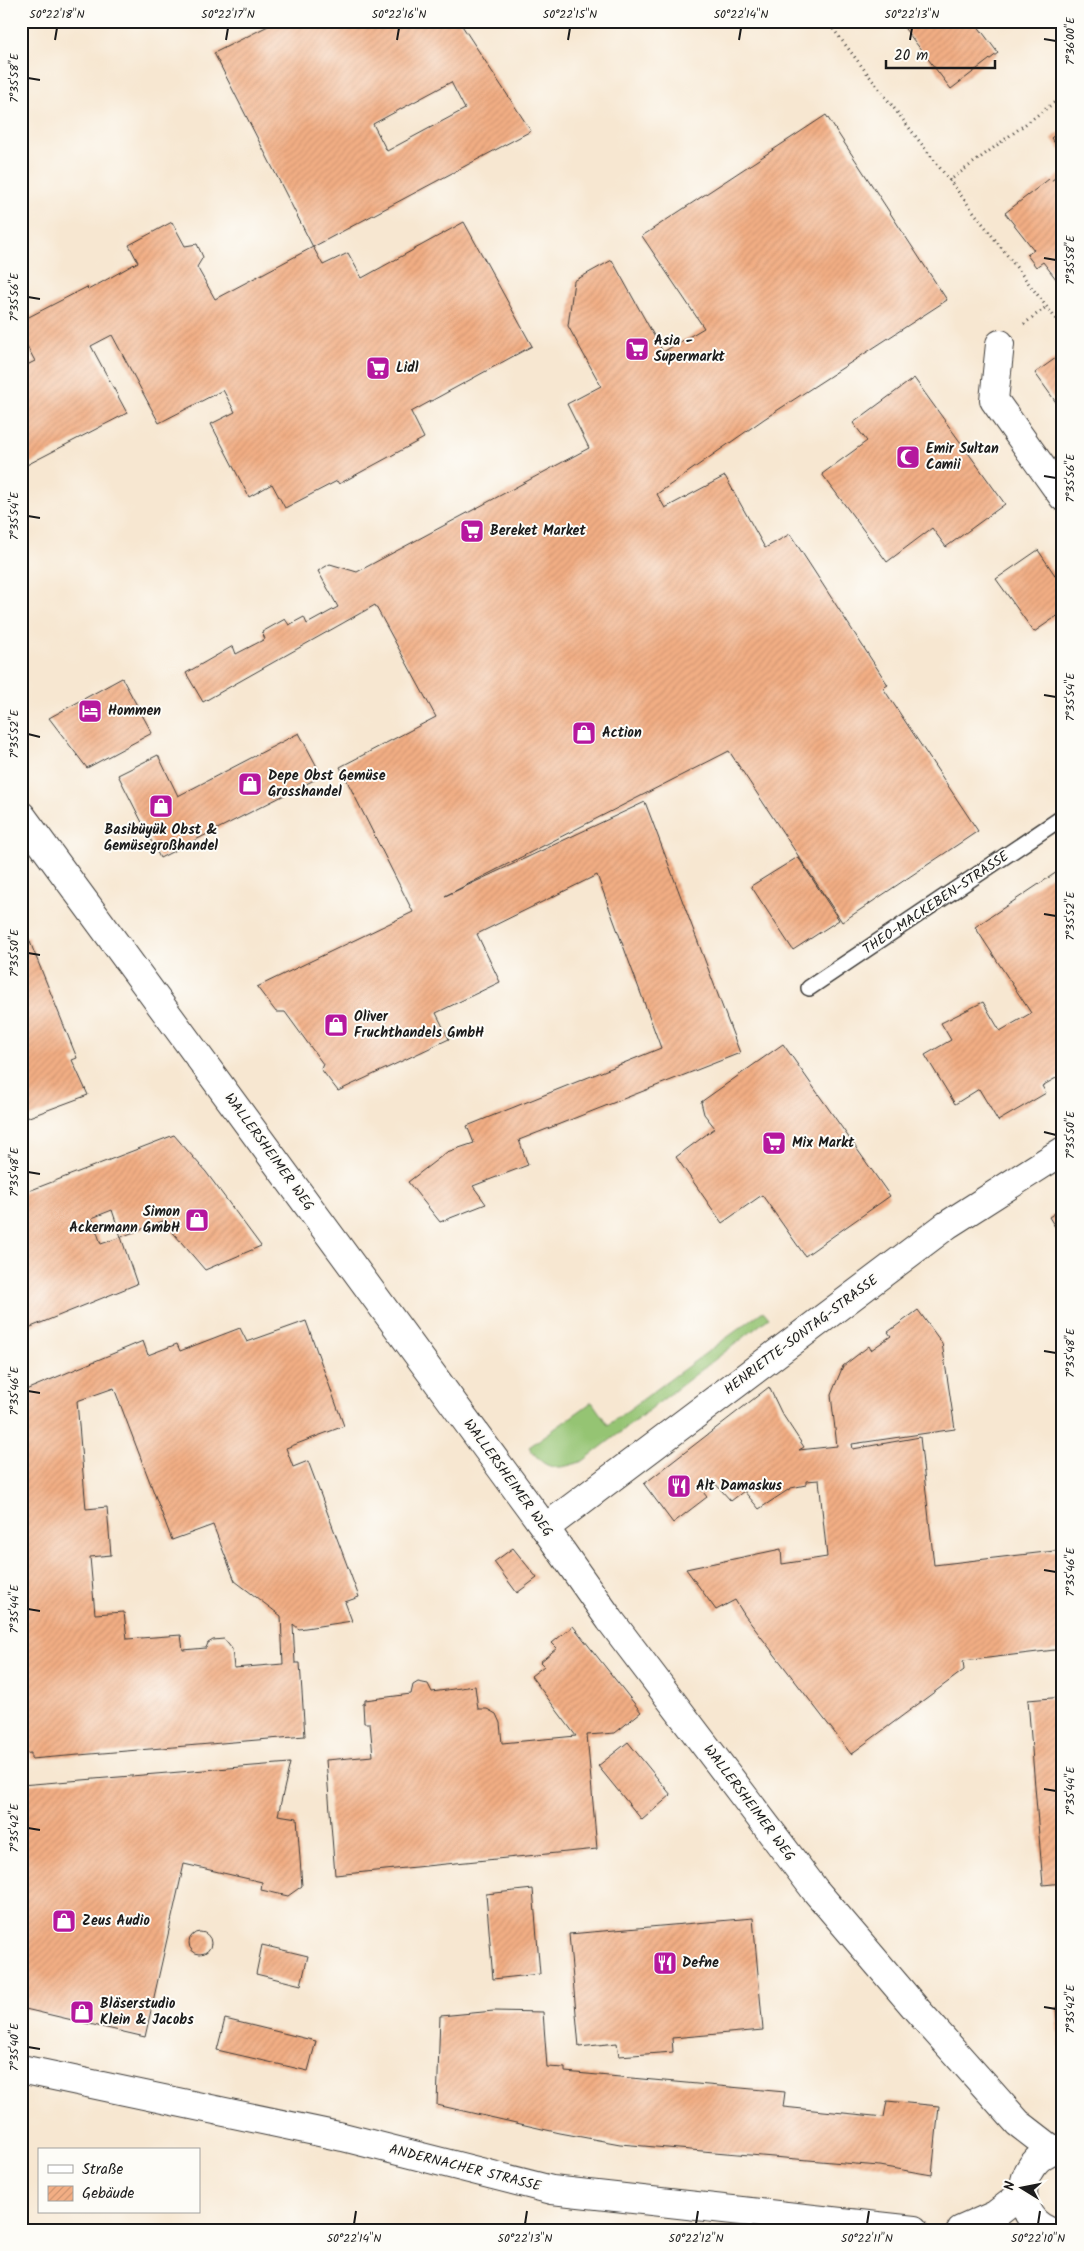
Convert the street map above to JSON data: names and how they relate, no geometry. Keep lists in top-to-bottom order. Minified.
{"streets":{"street":["WALLERSHEIMER WEG","HENRIETTE-SONTAG-STRASSE","ANDERNACHER STRASSE"],"lane":["THEO-MACKEBEN-STRASSE"]},"crossings":[["WALLERSHEIMER WEG","HENRIETTE-SONTAG-STRASSE"]],"places":{"supermarket":["Asia - Supermarkt","Lidl","Bereket Market","Mix Markt"],"mosque":["Emir Sultan Camii"],"hotel":["Hommen"],"shop":["Action","Depe Obst Gemüse Grosshandel","Basibüyük Obst & Gemüsegroßhandel","Oliver Fruchthandels GmbH","Simon Ackermann GmbH","Zeus Audio","Bläserstudio Klein & Jacobs"],"restaurant":["Alt Damaskus","Defne"]},"legend":["Straße","Gebäude"],"scale_bar":"20 m","north":"left","coordinates":["50°22'18\"N","50°22'17\"N","50°22'16\"N","50°22'15\"N","50°22'14\"N","50°22'13\"N","7°36'00\"E","7°35'58\"E","7°35'56\"E","7°35'54\"E","7°35'52\"E","7°35'50\"E","7°35'48\"E","7°35'46\"E","7°35'44\"E","7°35'42\"E","7°35'40\"E","50°22'12\"N","50°22'11\"N","50°22'10\"N"]}
